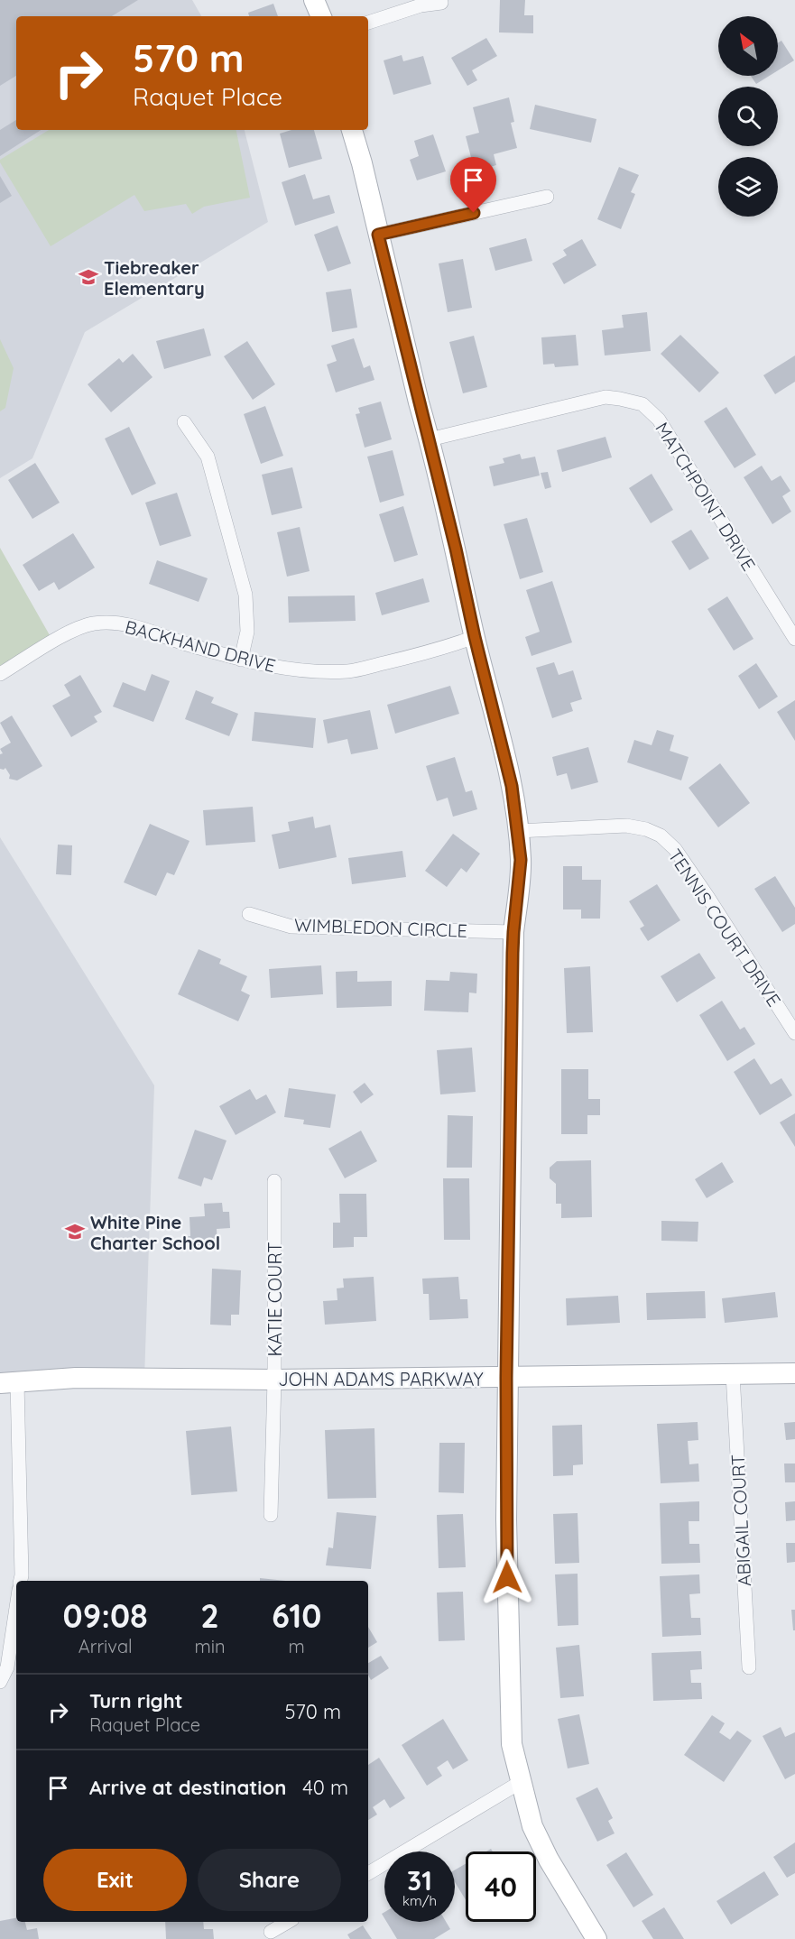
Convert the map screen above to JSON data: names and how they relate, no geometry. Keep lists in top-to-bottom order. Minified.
{"streets":{"street":["MATCHPOINT DRIVE","BACKHAND DRIVE","WIMBLEDON CIRCLE","TENNIS COURT DRIVE","KATIE COURT","JOHN ADAMS PARKWAY","ABIGAIL COURT"]},"crossings":[["KATIE COURT","JOHN ADAMS PARKWAY"],["JOHN ADAMS PARKWAY","ABIGAIL COURT"]],"places":{"school or university":["Tiebreaker Elementary","White Pine Charter School"]},"north":"top left","page":{"turn":["570 m","Raquet Place"],"eta":["09:08","Arrival","2","min","610","m"],"list":[{"name":"Turn right","note":"Raquet Place","value":"570 m"},{"name":"Arrive at destination","value":"40 m"}],"buttons":["Exit","Share"],"speed":"31 km/h","limit":"40"}}
